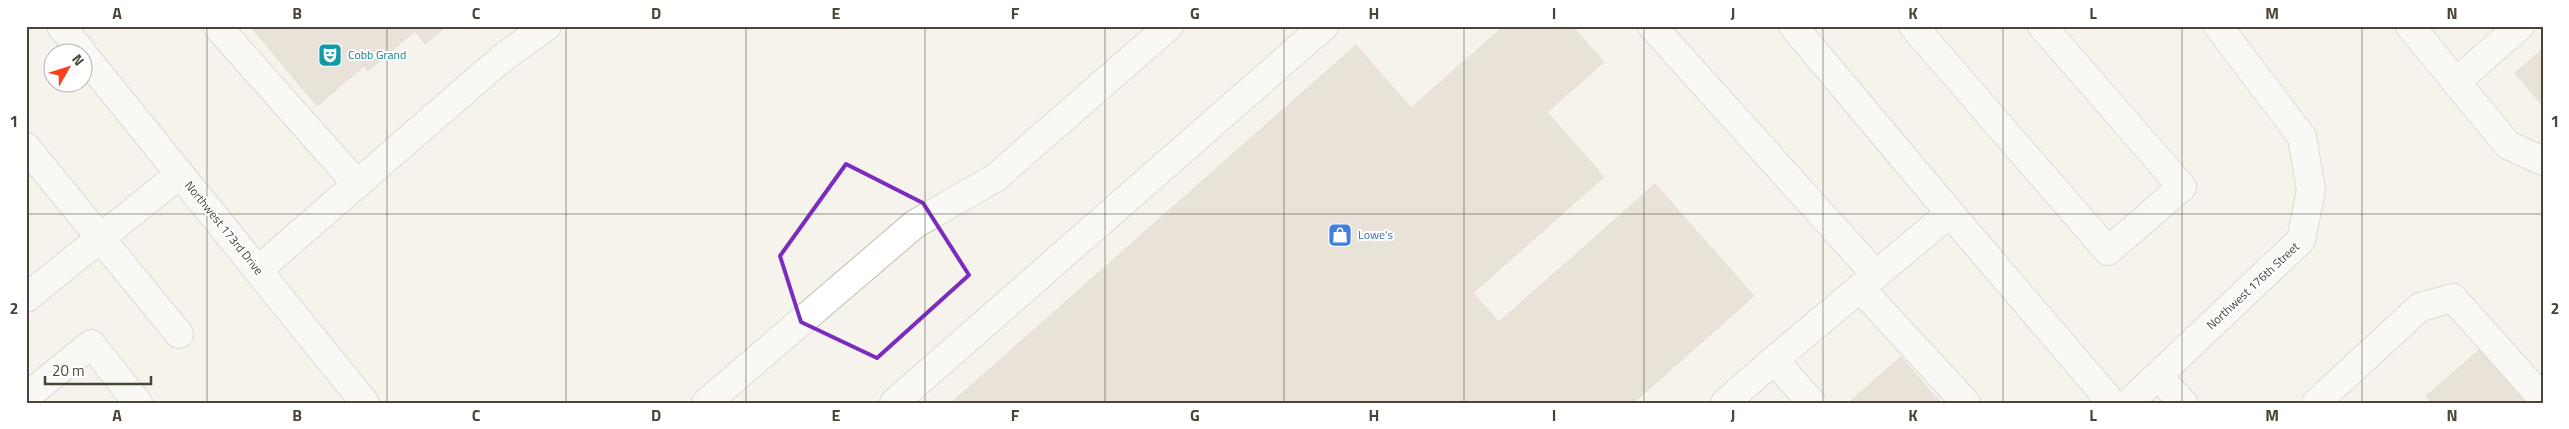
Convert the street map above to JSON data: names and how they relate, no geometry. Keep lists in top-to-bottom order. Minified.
{"streets":{"street":["Northwest 173rd Drive","Northwest 176th Street"]},"places":{"theatre":["Cobb Grand"],"shop":["Lowe's"]},"scale_bar":"20 m","north":"top right","grid":{"columns":["A","B","C","D","E","F","G","H","I","J","K","L","M","N"],"rows":["1","2"]}}
